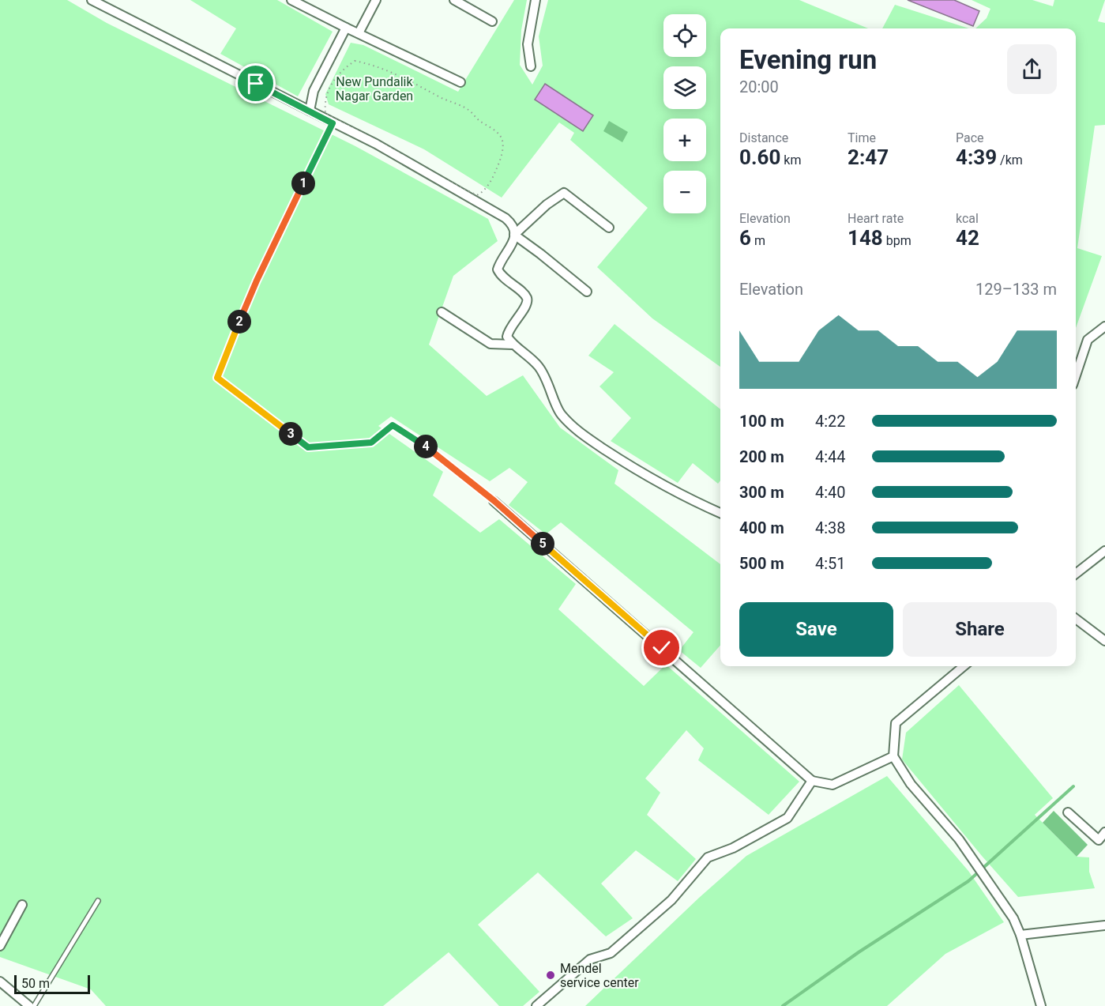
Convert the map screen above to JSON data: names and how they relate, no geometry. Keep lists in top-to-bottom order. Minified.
{"parks":["New Pundalik Nagar Garden"],"places":["Mendel service center"],"scale_bar":"50 m","page":{"map_buttons":["+","−"],"heading":["Evening run","20:00"],"stats":[["Distance","0.60 km"],["Time","2:47"],["Pace","4:39 /km"],["Elevation","6 m"],["Heart rate","148 bpm"],["kcal","42"]],"pins":["1","2","3","4","5"],"chart":["Elevation","129–133 m"],"list":[{"name":"100 m","note":"4:22"},{"name":"200 m","note":"4:44"},{"name":"300 m","note":"4:40"},{"name":"400 m","note":"4:38"},{"name":"500 m","note":"4:51"}],"buttons":["Save","Share"],"scale":"50 m"}}
